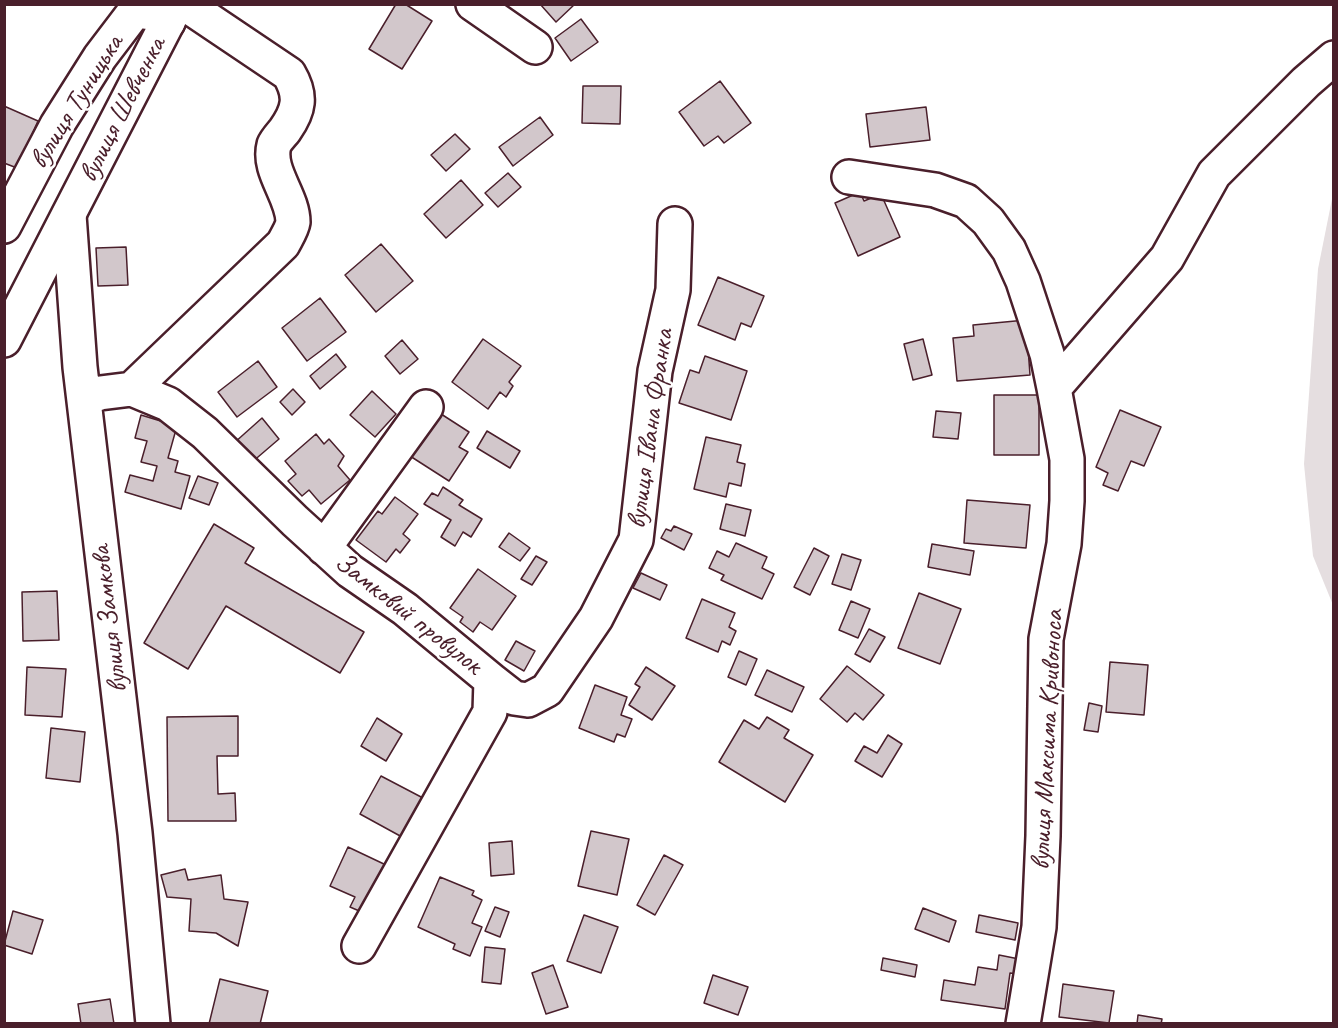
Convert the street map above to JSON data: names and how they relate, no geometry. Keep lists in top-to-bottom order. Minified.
{"streets":{"street":["вулиця Туницька","вулиця Шевченка","вулиця Івана Франка","Замковий провулок","вулиця Замкова","вулиця Максима Кривоноса"]},"crossings":[["вулиця Туницька","вулиця Шевченка"],["вулиця Шевченка","вулиця Замкова"],["вулиця Івана Франка","Замковий провулок"],["Замковий провулок","вулиця Замкова"]]}
